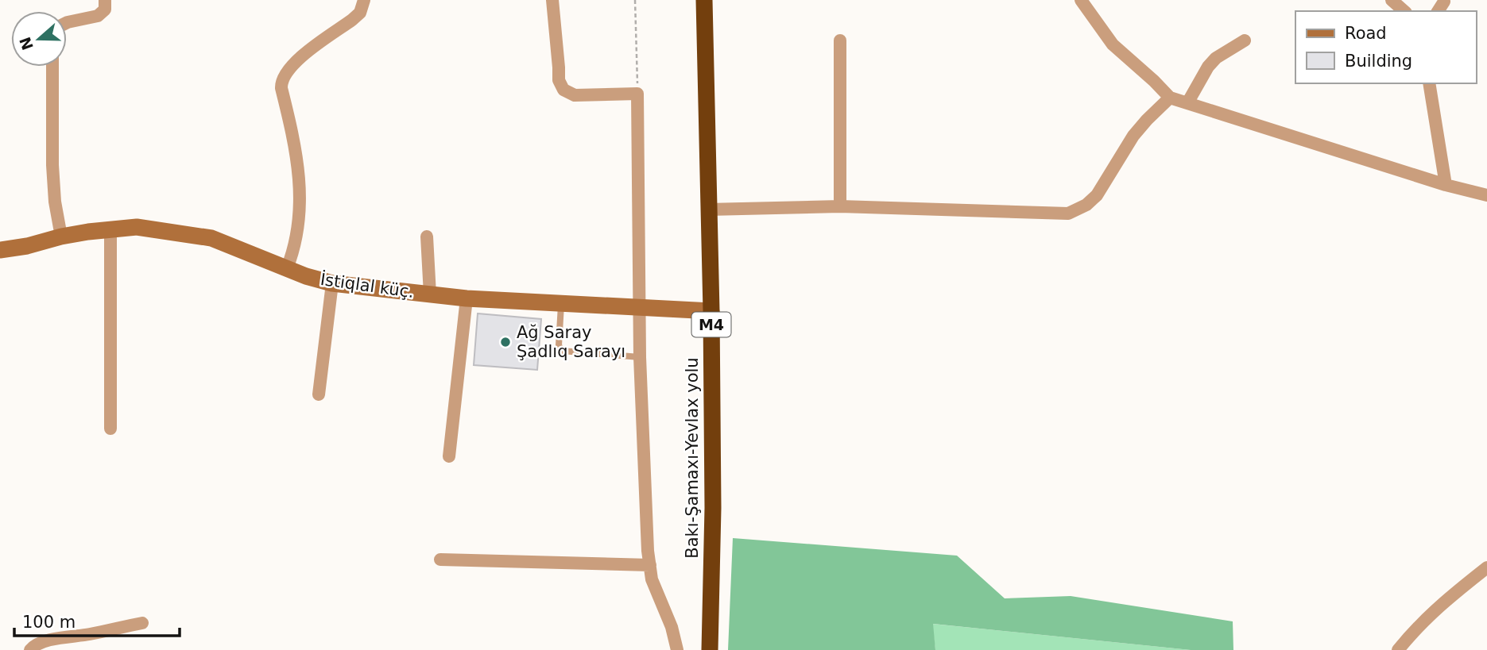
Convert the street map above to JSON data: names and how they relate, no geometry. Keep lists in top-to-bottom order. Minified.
{"streets":{"highway":["M4","Bakı-Şamaxı-Yevlax yolu"],"street":["İstiqlal küç."]},"crossings":[["İstiqlal küç.","Bakı-Şamaxı-Yevlax yolu"]],"places":["Ağ Saray Şadlıq Sarayı"],"legend":["Road","Building"],"scale_bar":"100 m","north":"left"}
